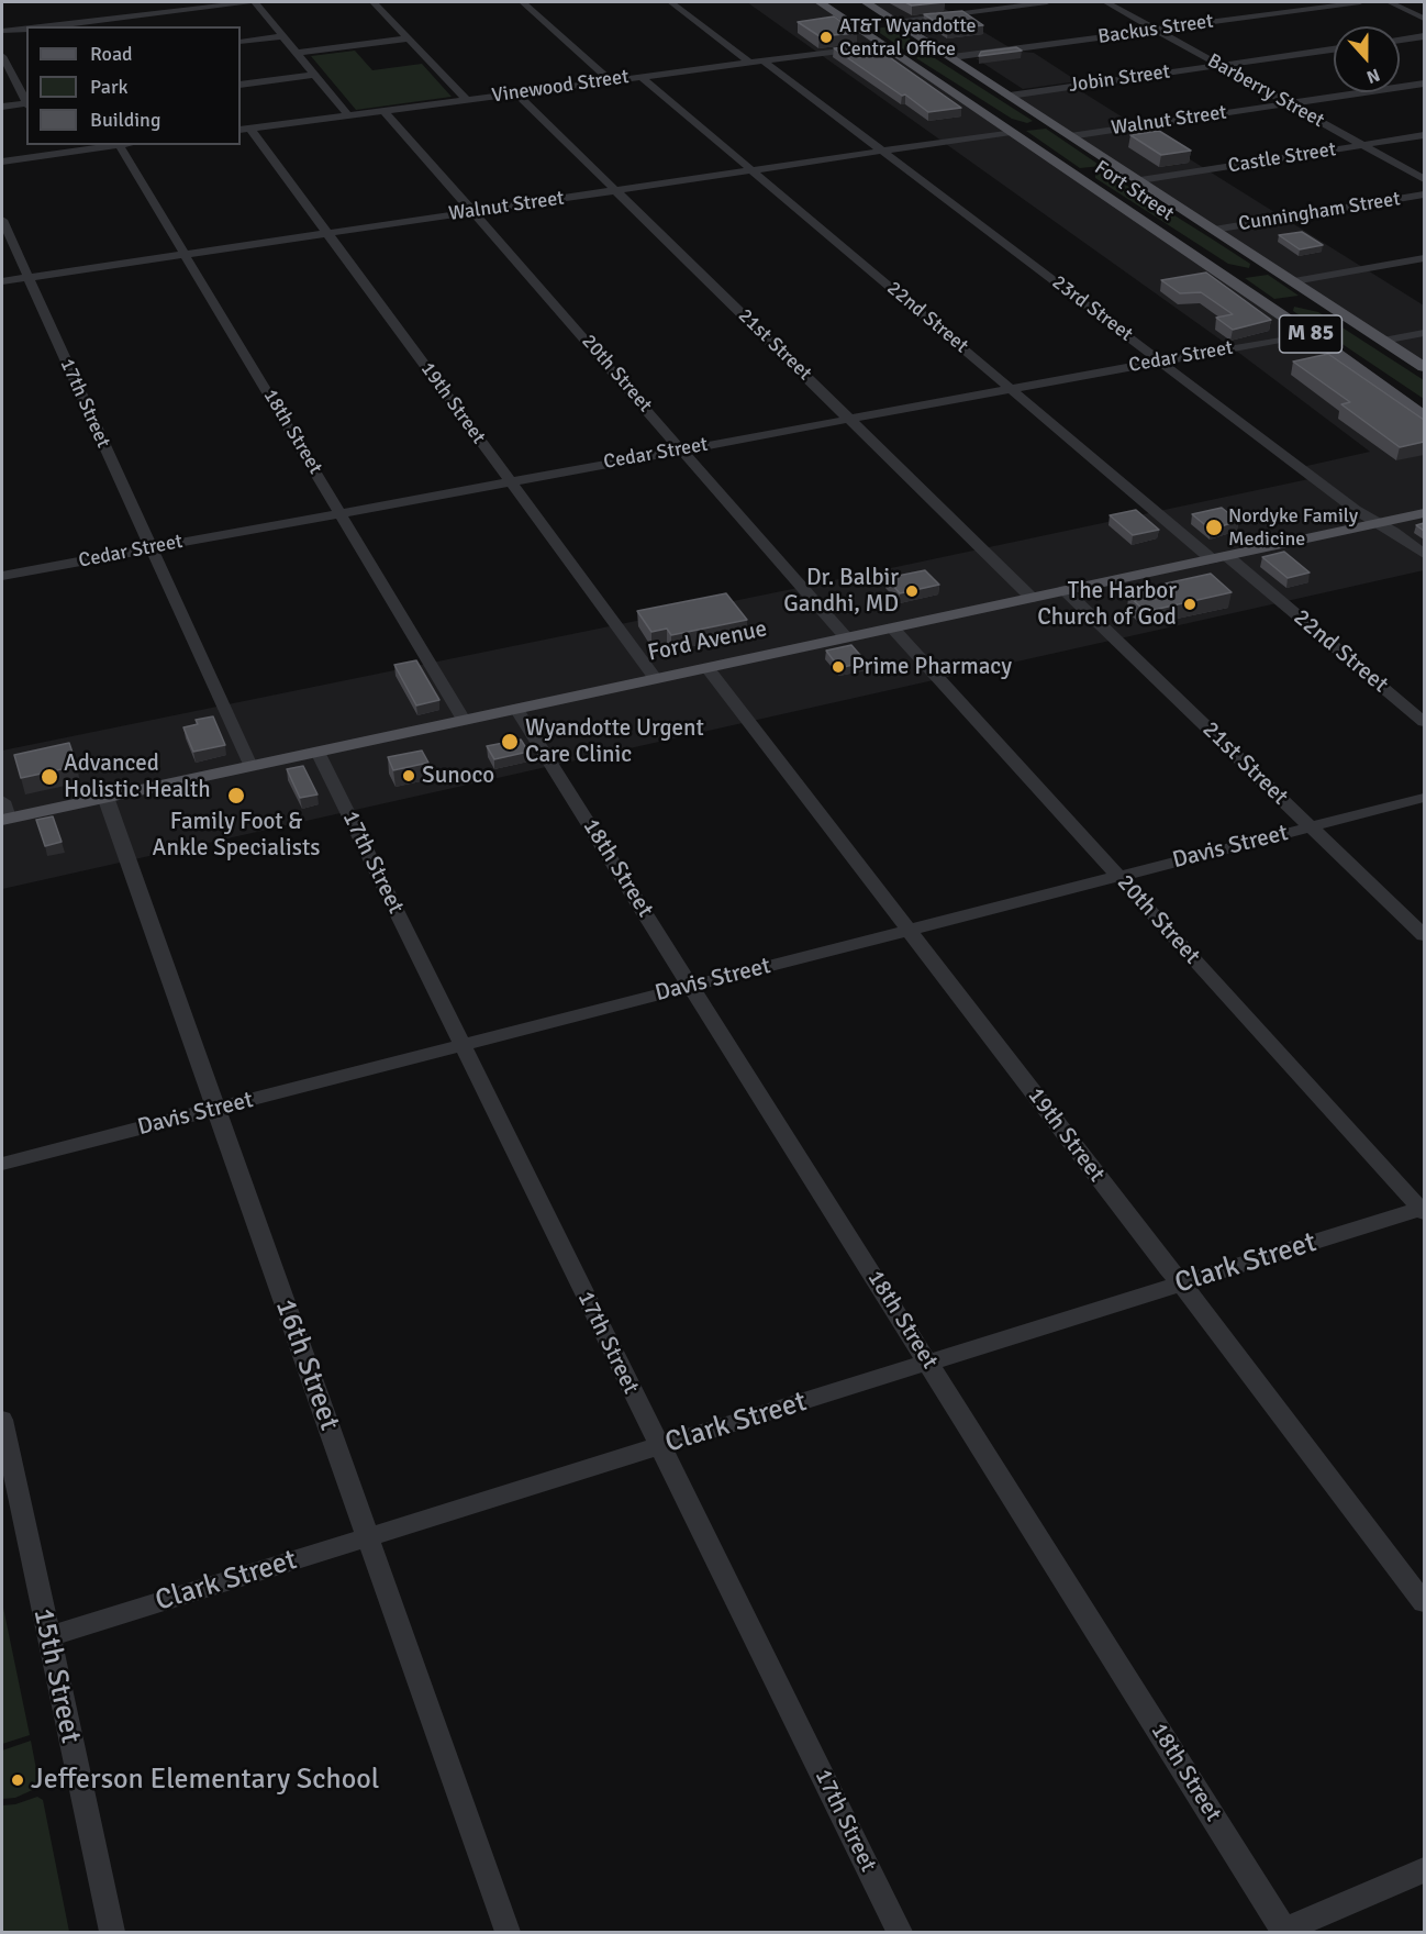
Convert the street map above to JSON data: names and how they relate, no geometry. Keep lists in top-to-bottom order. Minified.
{"streets":{"main road":["Fort Street","M 85","Ford Avenue"],"street":["Backus Street","Jobin Street","Vinewood Street","Barberry Street","Walnut Street","Castle Street","Cunningham Street","23rd Street","22nd Street","21st Street","Cedar Street","20th Street","17th Street","19th Street","18th Street","Davis Street","Clark Street","16th Street","15th Street"]},"crossings":[["Backus Street","Barberry Street"],["Backus Street","Fort Street"],["Jobin Street","Barberry Street"],["Jobin Street","Fort Street"],["Vinewood Street","Fort Street"],["Vinewood Street","23rd Street"],["Vinewood Street","22nd Street"],["Vinewood Street","21st Street"],["Vinewood Street","20th Street"],["Vinewood Street","19th Street"],["Barberry Street","Walnut Street"],["Barberry Street","Castle Street"],["Walnut Street","Fort Street"],["Walnut Street","23rd Street"],["Walnut Street","22nd Street"],["Walnut Street","21st Street"],["Walnut Street","20th Street"],["Walnut Street","17th Street"],["Walnut Street","19th Street"],["Walnut Street","18th Street"],["Castle Street","Fort Street"],["Fort Street","Cunningham Street"],["Fort Street","Cedar Street"],["23rd Street","Cedar Street"],["23rd Street","Ford Avenue"],["22nd Street","Cedar Street"],["22nd Street","Ford Avenue"],["21st Street","Cedar Street"],["21st Street","Ford Avenue"],["21st Street","Davis Street"],["Cedar Street","20th Street"],["Cedar Street","17th Street"],["Cedar Street","19th Street"],["Cedar Street","18th Street"],["20th Street","Ford Avenue"],["20th Street","Davis Street"],["20th Street","Clark Street"],["17th Street","Ford Avenue"],["17th Street","Davis Street"],["17th Street","Clark Street"],["19th Street","Ford Avenue"],["19th Street","Davis Street"],["19th Street","Clark Street"],["18th Street","Ford Avenue"],["18th Street","Davis Street"],["18th Street","Clark Street"],["Ford Avenue","16th Street"],["Davis Street","16th Street"],["Clark Street","16th Street"],["Clark Street","15th Street"]],"places":["AT&T Wyandotte Central Office","Nordyke Family Medicine","Dr. Balbir Gandhi, MD","The Harbor Church of God","Prime Pharmacy","Wyandotte Urgent Care Clinic","Sunoco","Advanced Holistic Health","Family Foot & Ankle Specialists","Jefferson Elementary School"],"legend":["Road","Park","Building"],"north":"bottom"}
